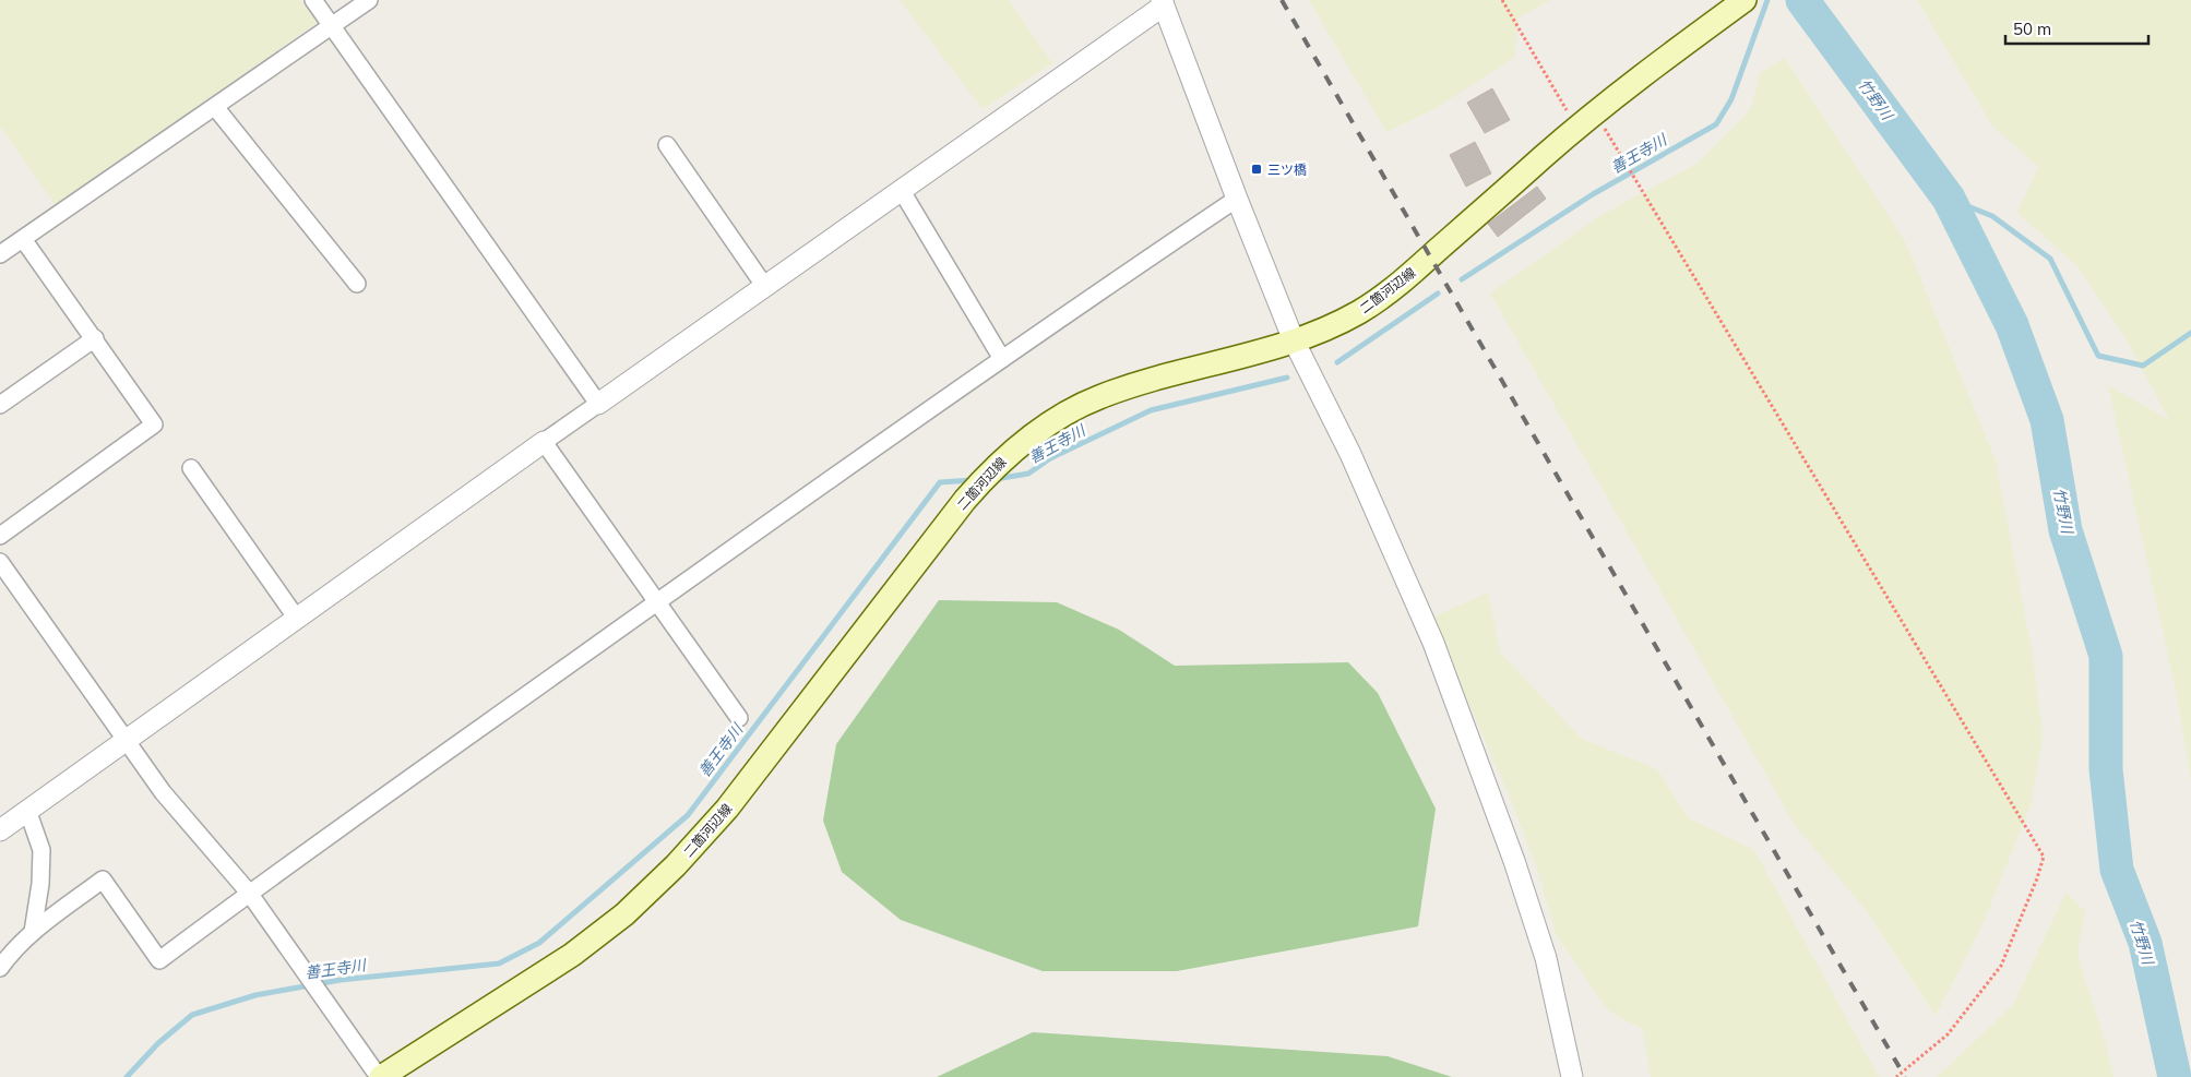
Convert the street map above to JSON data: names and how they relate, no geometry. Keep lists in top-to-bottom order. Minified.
{"streets":{"main road":["二箇河辺線"]},"water":["竹野川","善王寺川"],"places":{"transit":["三ツ橋"]},"scale_bar":"50 m"}
